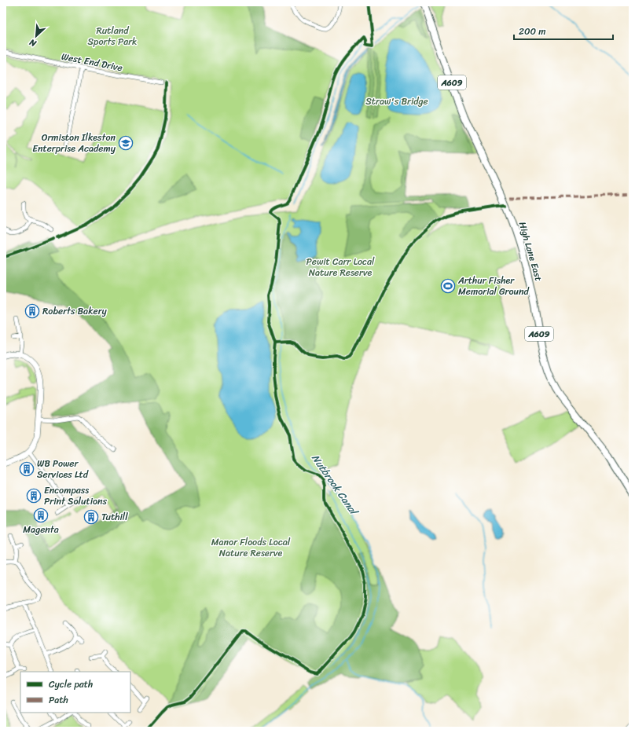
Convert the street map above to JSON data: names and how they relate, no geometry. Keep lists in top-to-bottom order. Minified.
{"streets":{"main road":["A609","High Lane East"],"street":["West End Drive"]},"water":["Nutbrook Canal"],"parks":["Rutland Sports Park","Straw's Bridge","Pewit Carr Local Nature Reserve","Manor Floods Local Nature Reserve"],"places":{"school or university":["Ormiston Ilkeston Enterprise Academy"],"sports":["Arthur Fisher Memorial Ground"],"building":["Roberts Bakery","WB Power Services Ltd","Encompass Print Solutions","Magenta","Tuthill"]},"legend":["Cycle path","Path"],"scale_bar":"200 m","north":"bottom left"}
